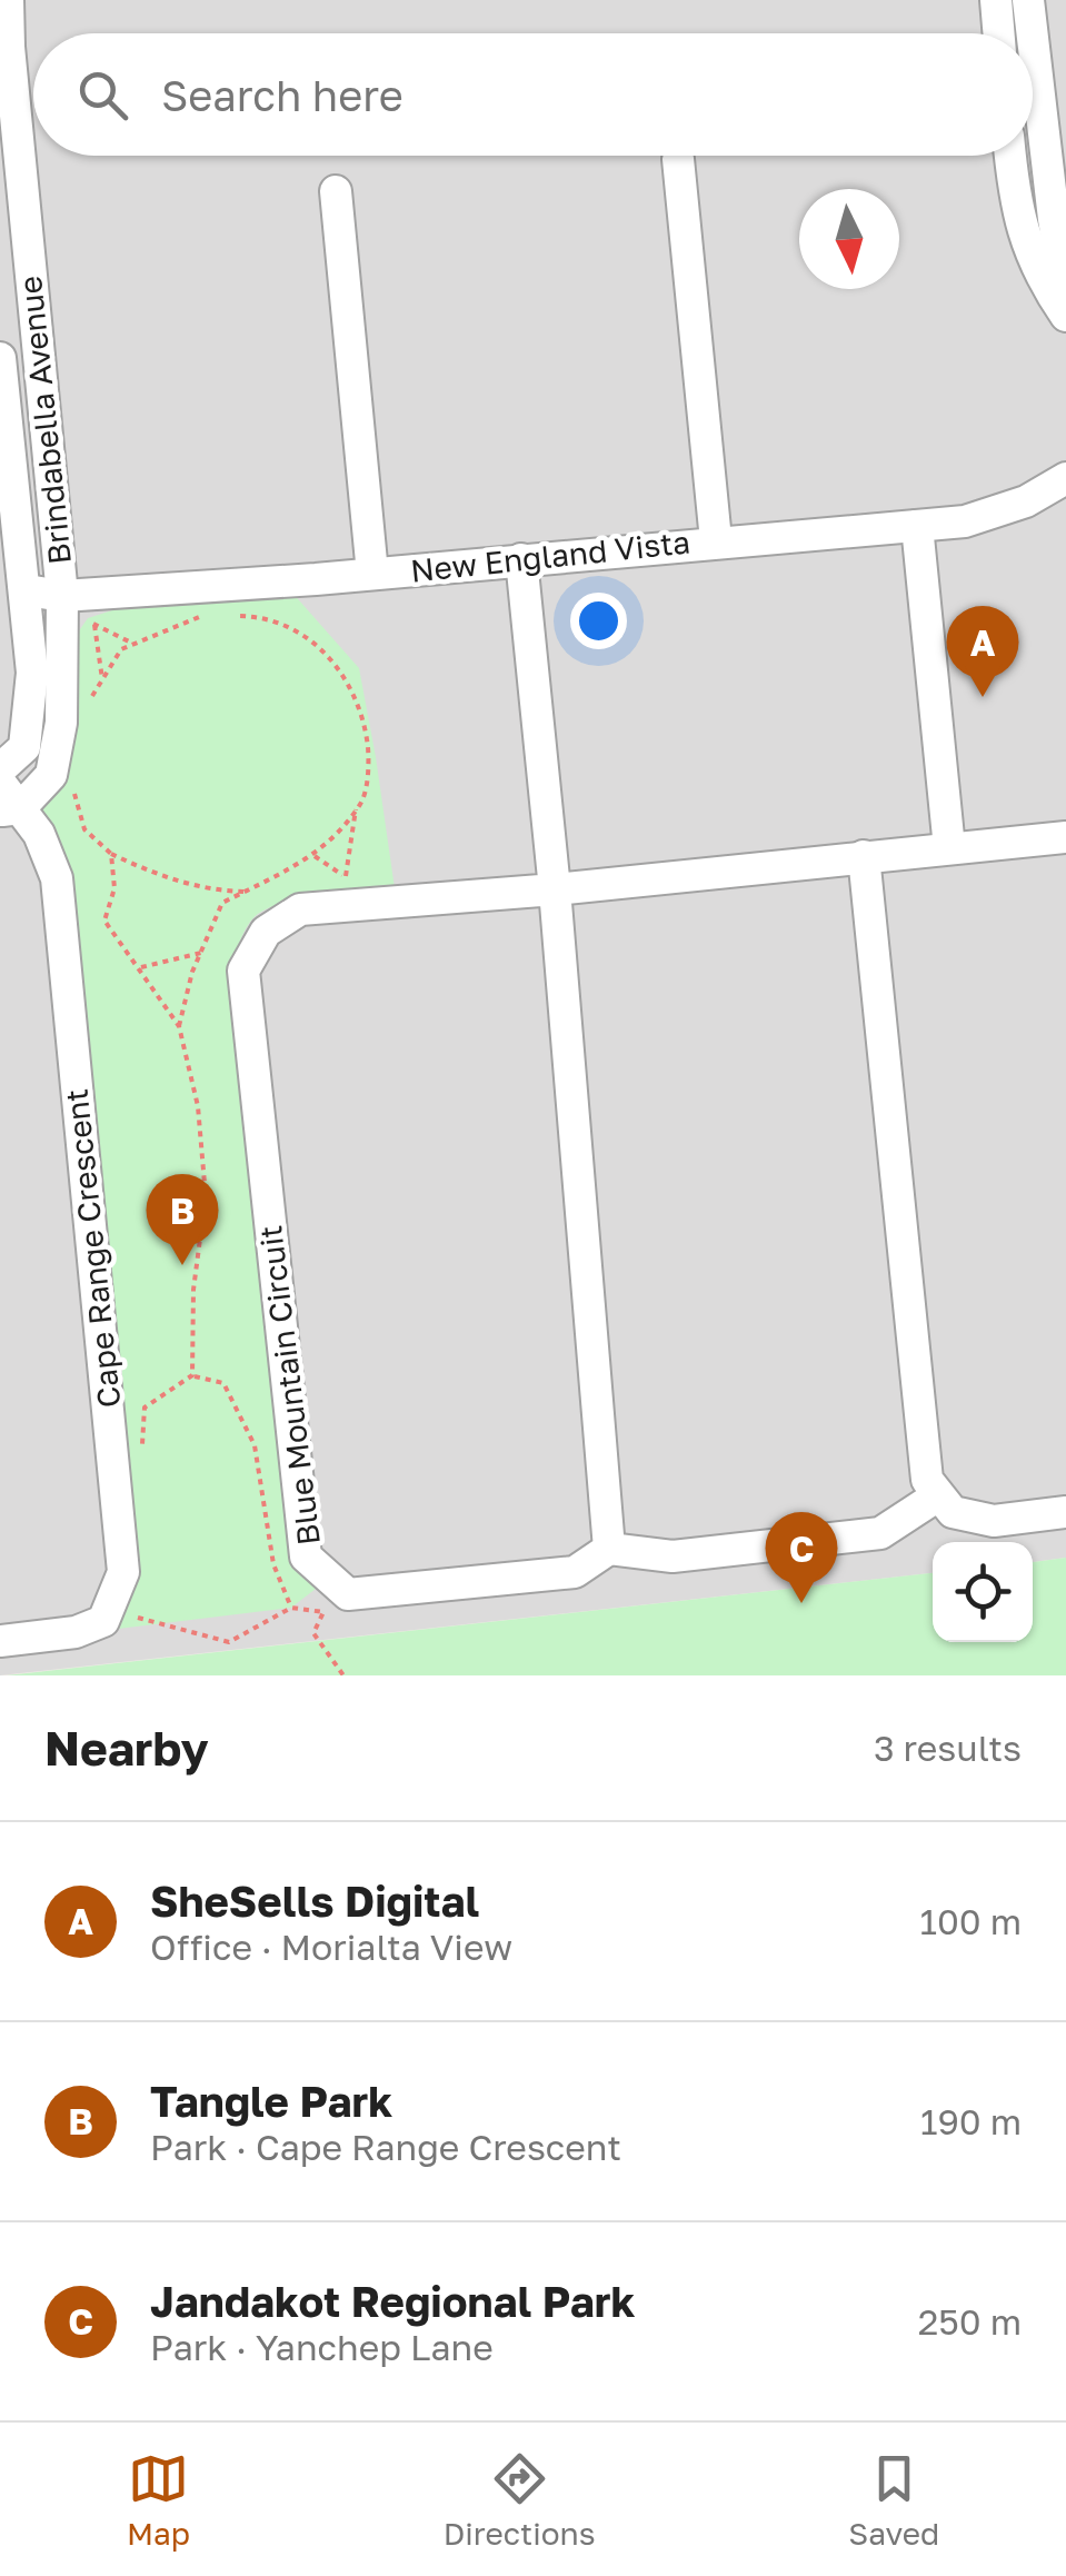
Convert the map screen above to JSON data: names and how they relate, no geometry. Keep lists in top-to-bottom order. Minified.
{"streets":{"street":["Brindabella Avenue","New England Vista","Cape Range Crescent","Blue Mountain Circuit"]},"crossings":[["Brindabella Avenue","New England Vista"],["Brindabella Avenue","Cape Range Crescent"]],"north":"bottom","page":{"search":"Search here","pins":["A","B","C"],"heading":["Nearby","3 results"],"list":[{"mark":"A","name":"SheSells Digital","note":"Office · Morialta View","value":"100 m"},{"mark":"B","name":"Tangle Park","note":"Park · Cape Range Crescent","value":"190 m"},{"mark":"C","name":"Jandakot Regional Park","note":"Park · Yanchep Lane","value":"250 m"}],"nav":["Map","Directions","Saved"]}}
